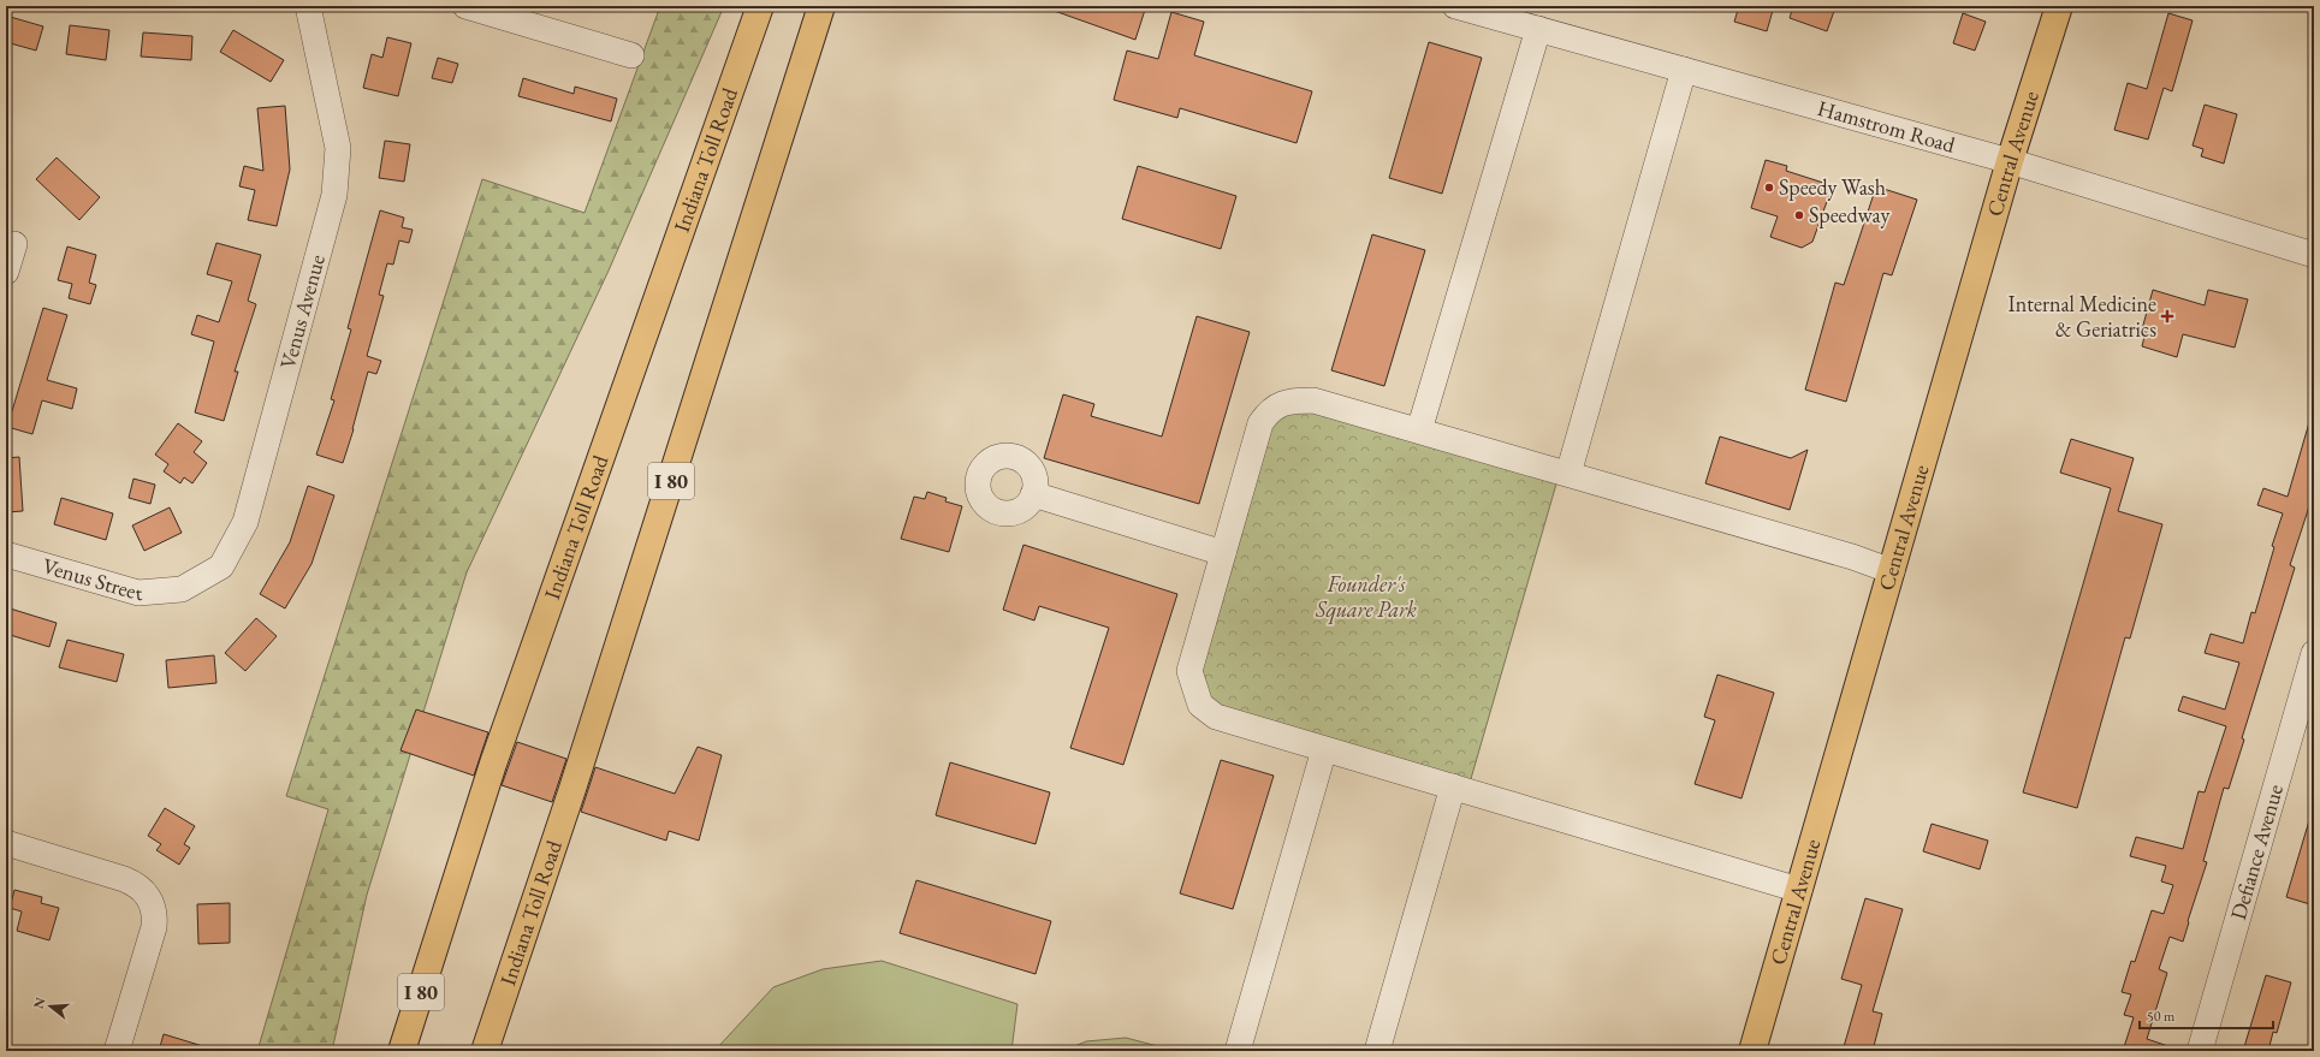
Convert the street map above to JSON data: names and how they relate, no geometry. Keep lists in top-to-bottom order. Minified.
{"streets":{"main road":["Central Avenue","Indiana Toll Road","I 80"],"street":["Hamstrom Road","Venus Avenue","Venus Street","Defiance Avenue"]},"crossings":[["Hamstrom Road","Central Avenue"],["Venus Avenue","Venus Street"]],"parks":["Founder's Square Park"],"places":{"other":["Speedy Wash","Speedway"],"health":["Internal Medicine & Geriatrics"]},"scale_bar":"50 m","north":"left"}
